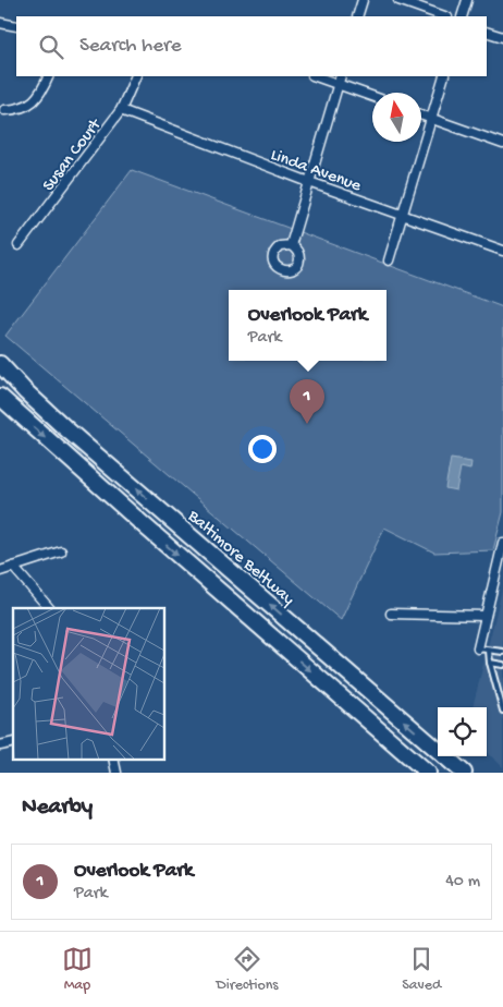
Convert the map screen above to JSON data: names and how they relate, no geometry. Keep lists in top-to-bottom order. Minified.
{"streets":{"highway":["Baltimore Beltway"],"street":["Susan Court","Linda Avenue"]},"crossings":[["Susan Court","Linda Avenue"]],"north":"top","page":{"search":"Search here","popup":["Overlook Park","Park"],"pins":"1","heading":"Nearby","list":[{"mark":"1","name":"Overlook Park","note":"Park","value":"40 m"}],"nav":["Map","Directions","Saved"]}}
